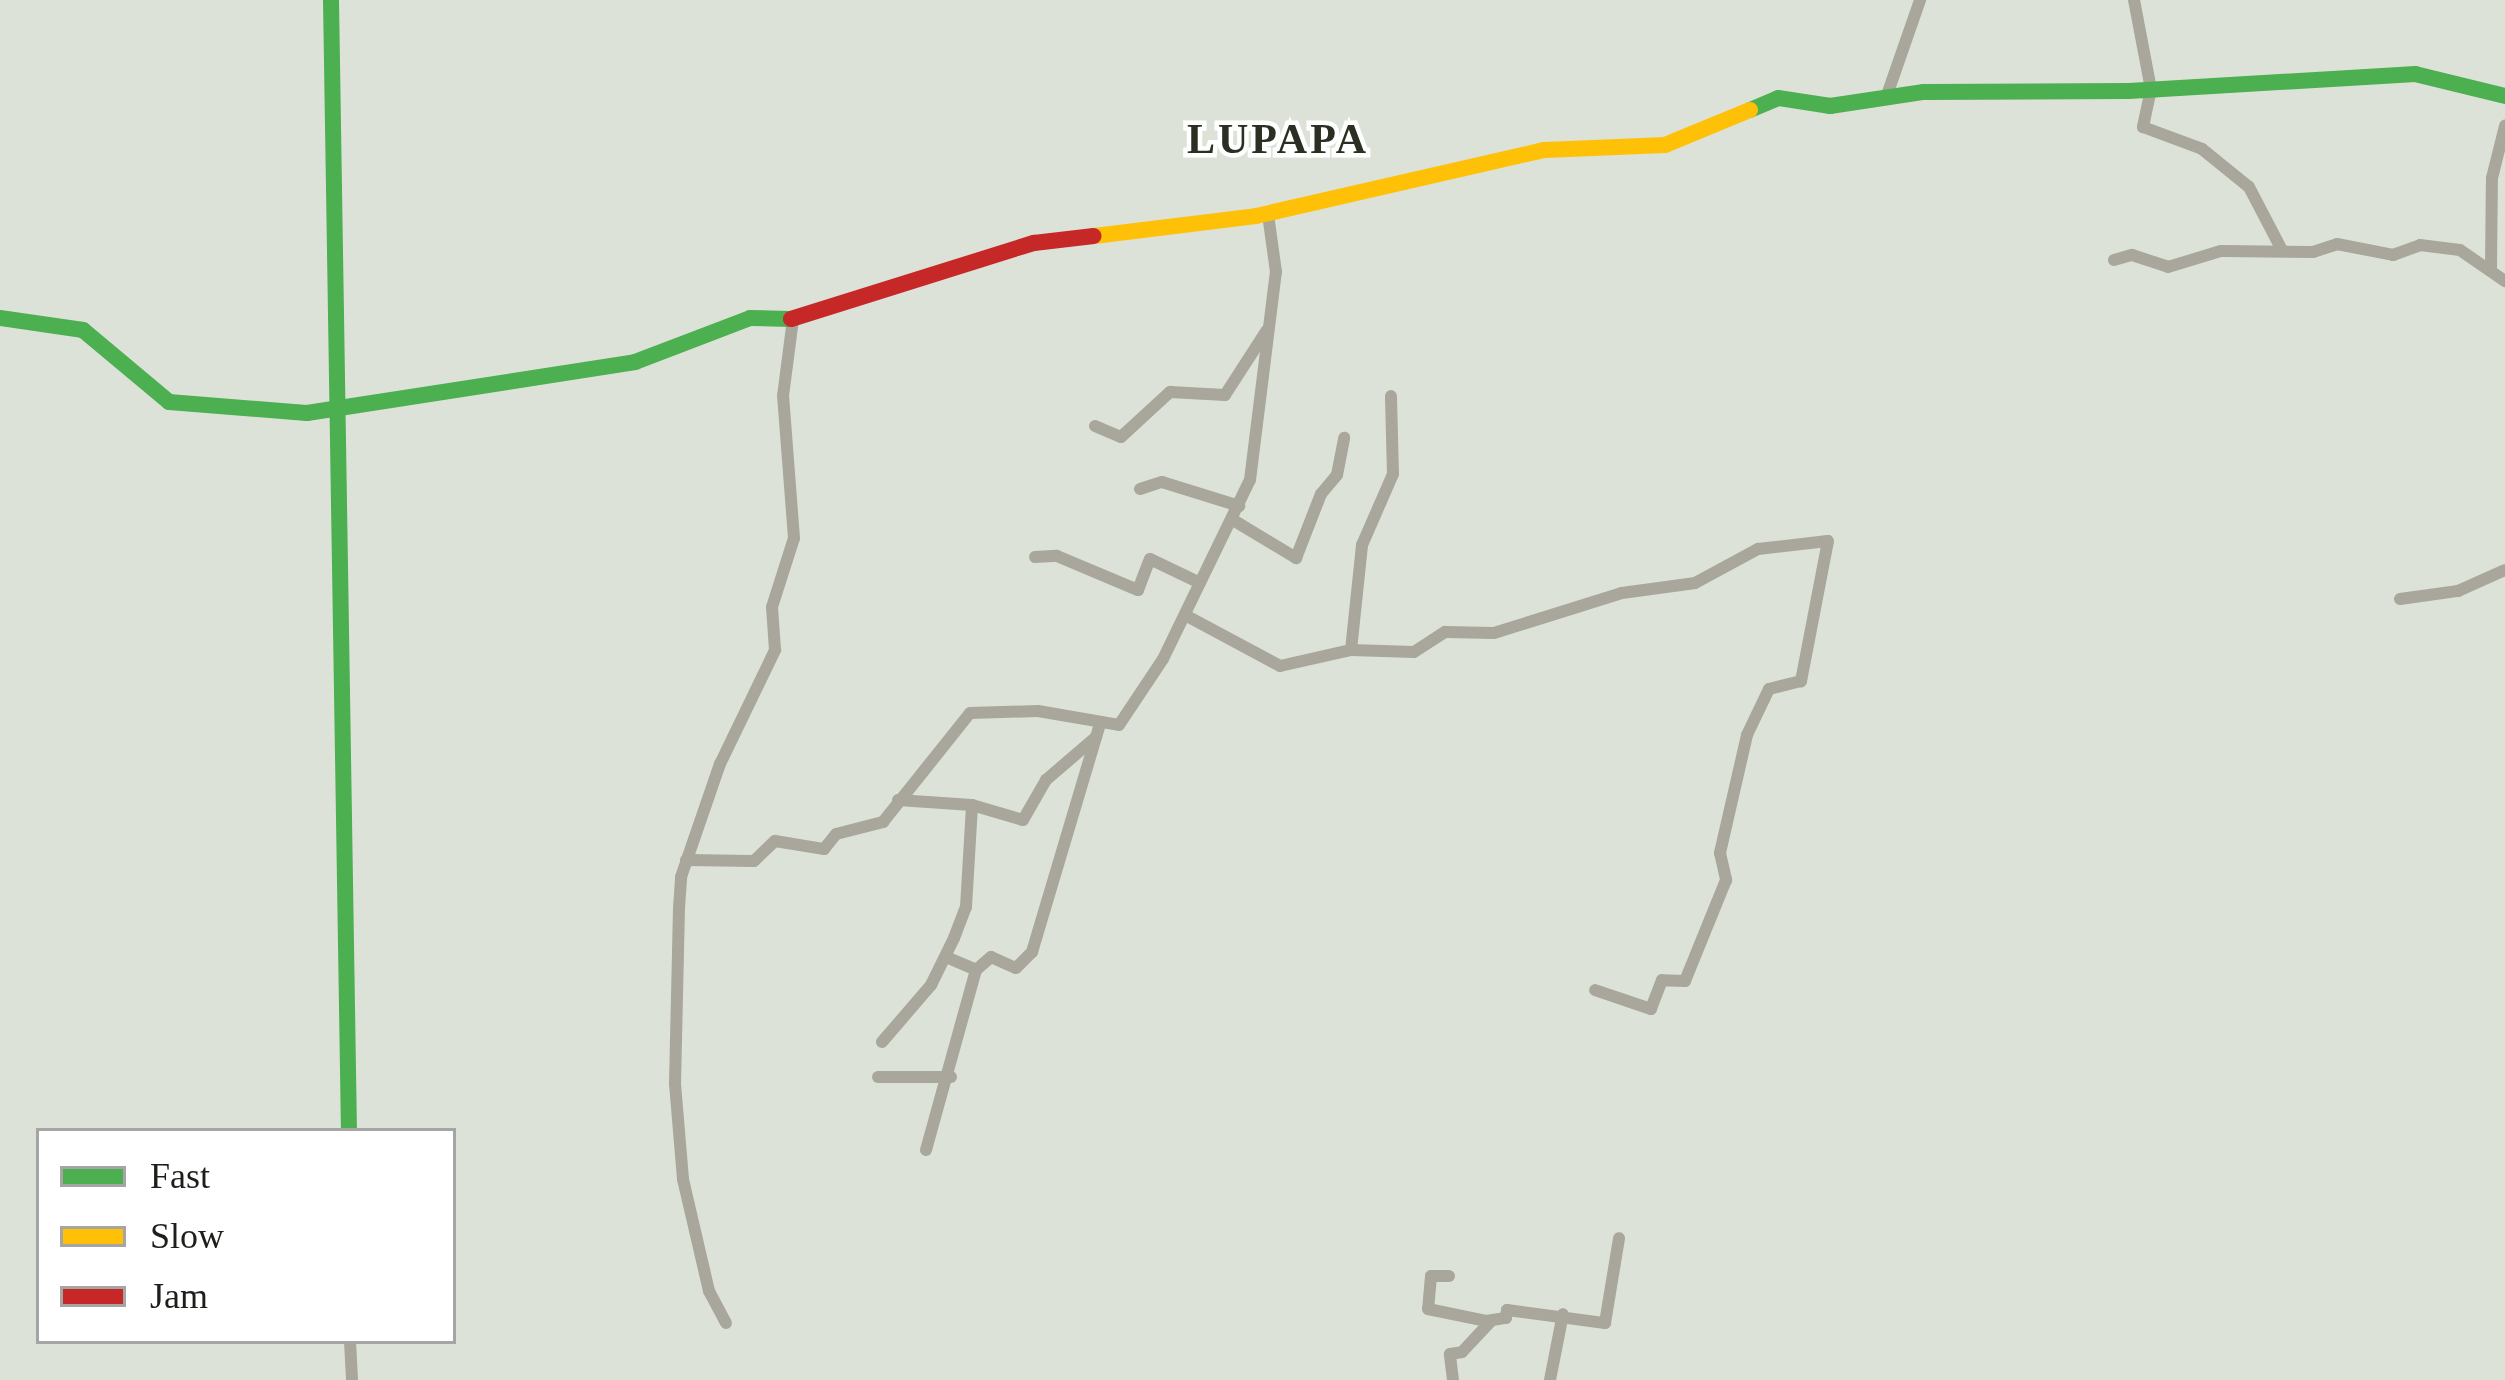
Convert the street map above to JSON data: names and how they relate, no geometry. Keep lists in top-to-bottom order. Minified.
{"districts":["LUPAPA"],"legend":["Fast","Slow","Jam"]}
